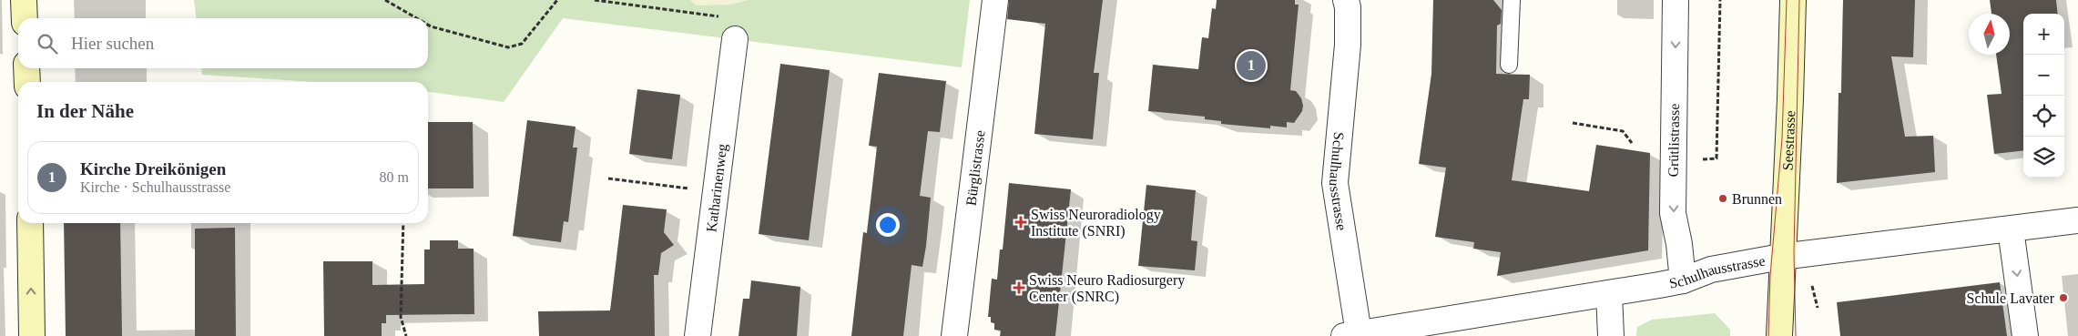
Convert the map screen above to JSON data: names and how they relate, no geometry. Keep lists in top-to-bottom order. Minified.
{"streets":{"street":["Grütlistrasse","Seestrasse","Bürglistrasse","Schulhausstrasse","Katharinenweg"]},"crossings":[["Grütlistrasse","Schulhausstrasse"],["Seestrasse","Schulhausstrasse"]],"one_way":["Grütlistrasse"],"places":{"other":["Brunnen","Schule Lavater"],"health":["Swiss Neuroradiology Institute (SNRI)","Swiss Neuro Radiosurgery Center (SNRC)"]},"north":"top","page":{"map_buttons":["+","−"],"search":"Hier suchen","pins":"1","heading":"In der Nähe","list":[{"mark":"1","name":"Kirche Dreikönigen","note":"Kirche · Schulhausstrasse","value":"80 m"}]}}
